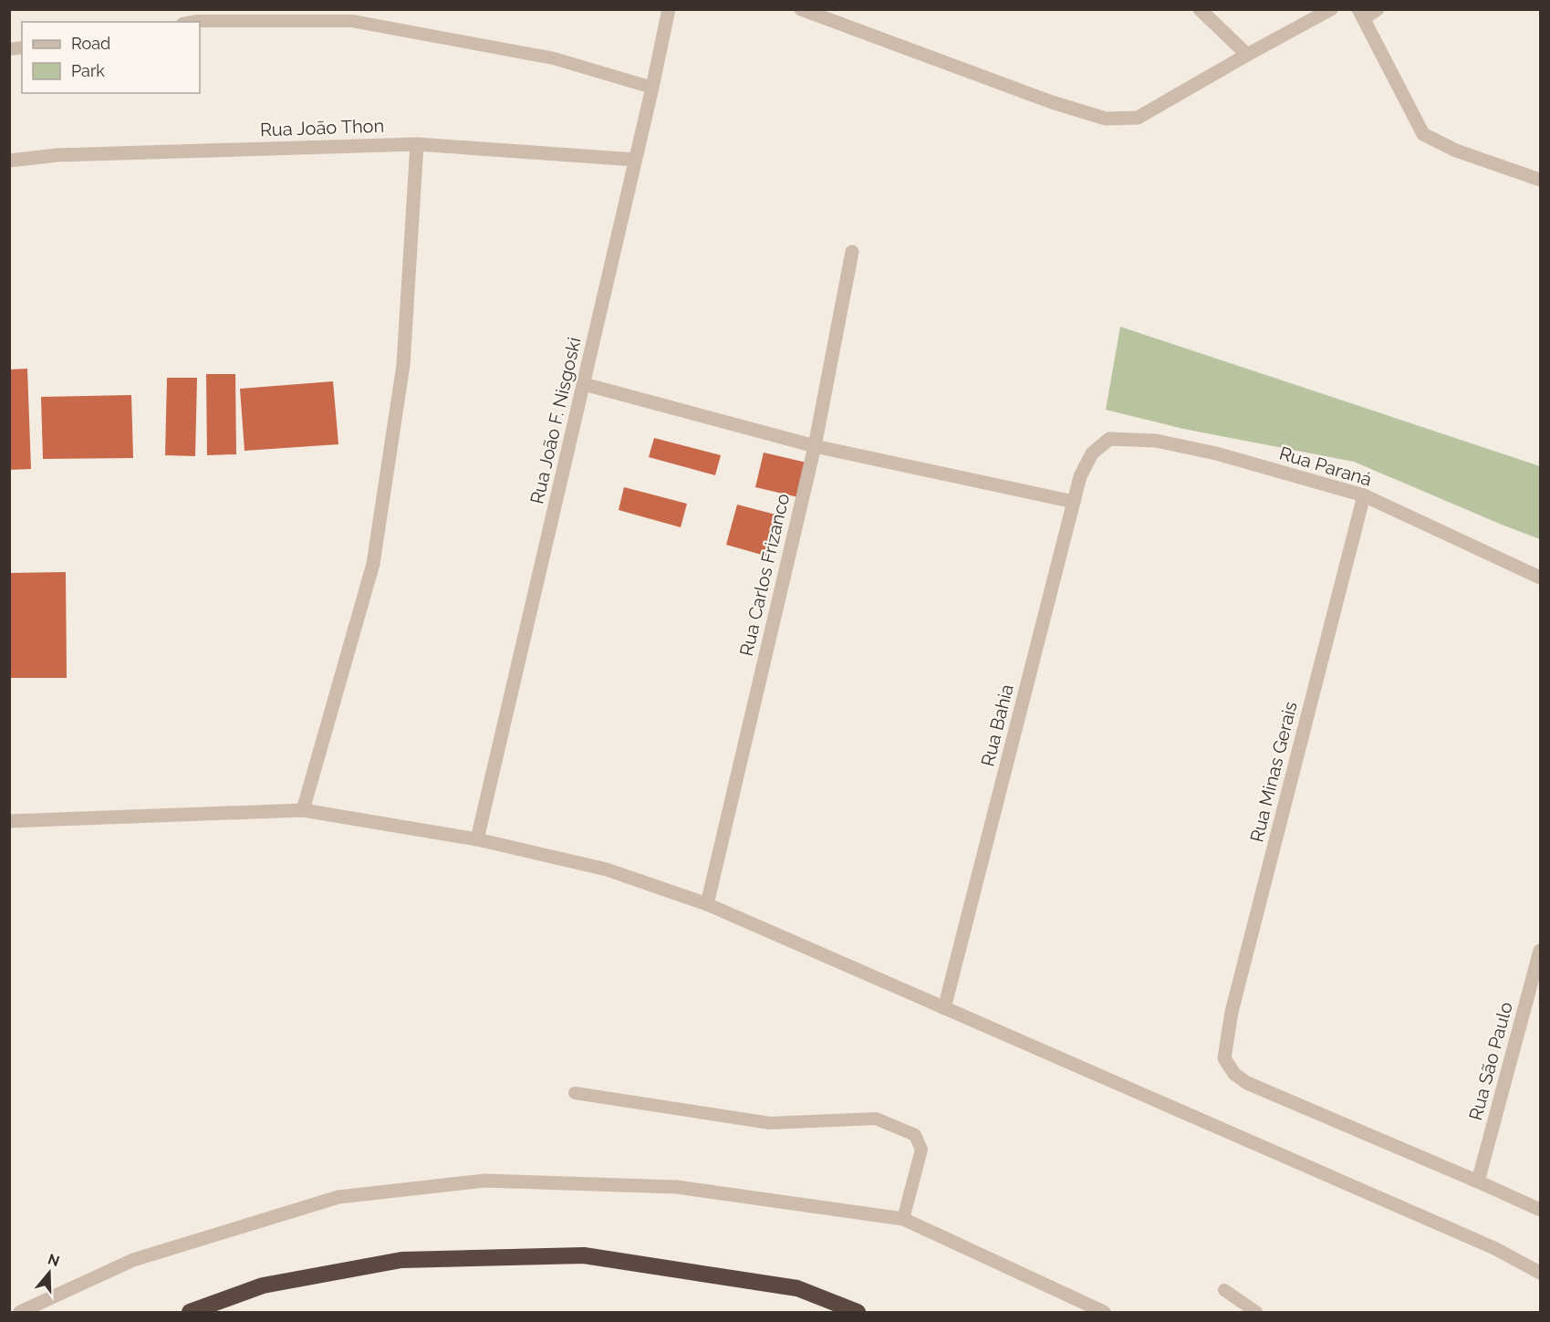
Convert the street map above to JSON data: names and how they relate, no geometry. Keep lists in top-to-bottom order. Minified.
{"streets":{"street":["Rua João Thon","Rua João F. Nisgoski","Rua Paraná","Rua Carlos Frizanco","Rua Bahia","Rua Minas Gerais","Rua São Paulo"]},"crossings":[["Rua João Thon","Rua João F. Nisgoski"],["Rua Paraná","Rua Bahia"],["Rua Paraná","Rua Minas Gerais"],["Rua Minas Gerais","Rua São Paulo"]],"legend":["Road","Park"],"north":"top"}
